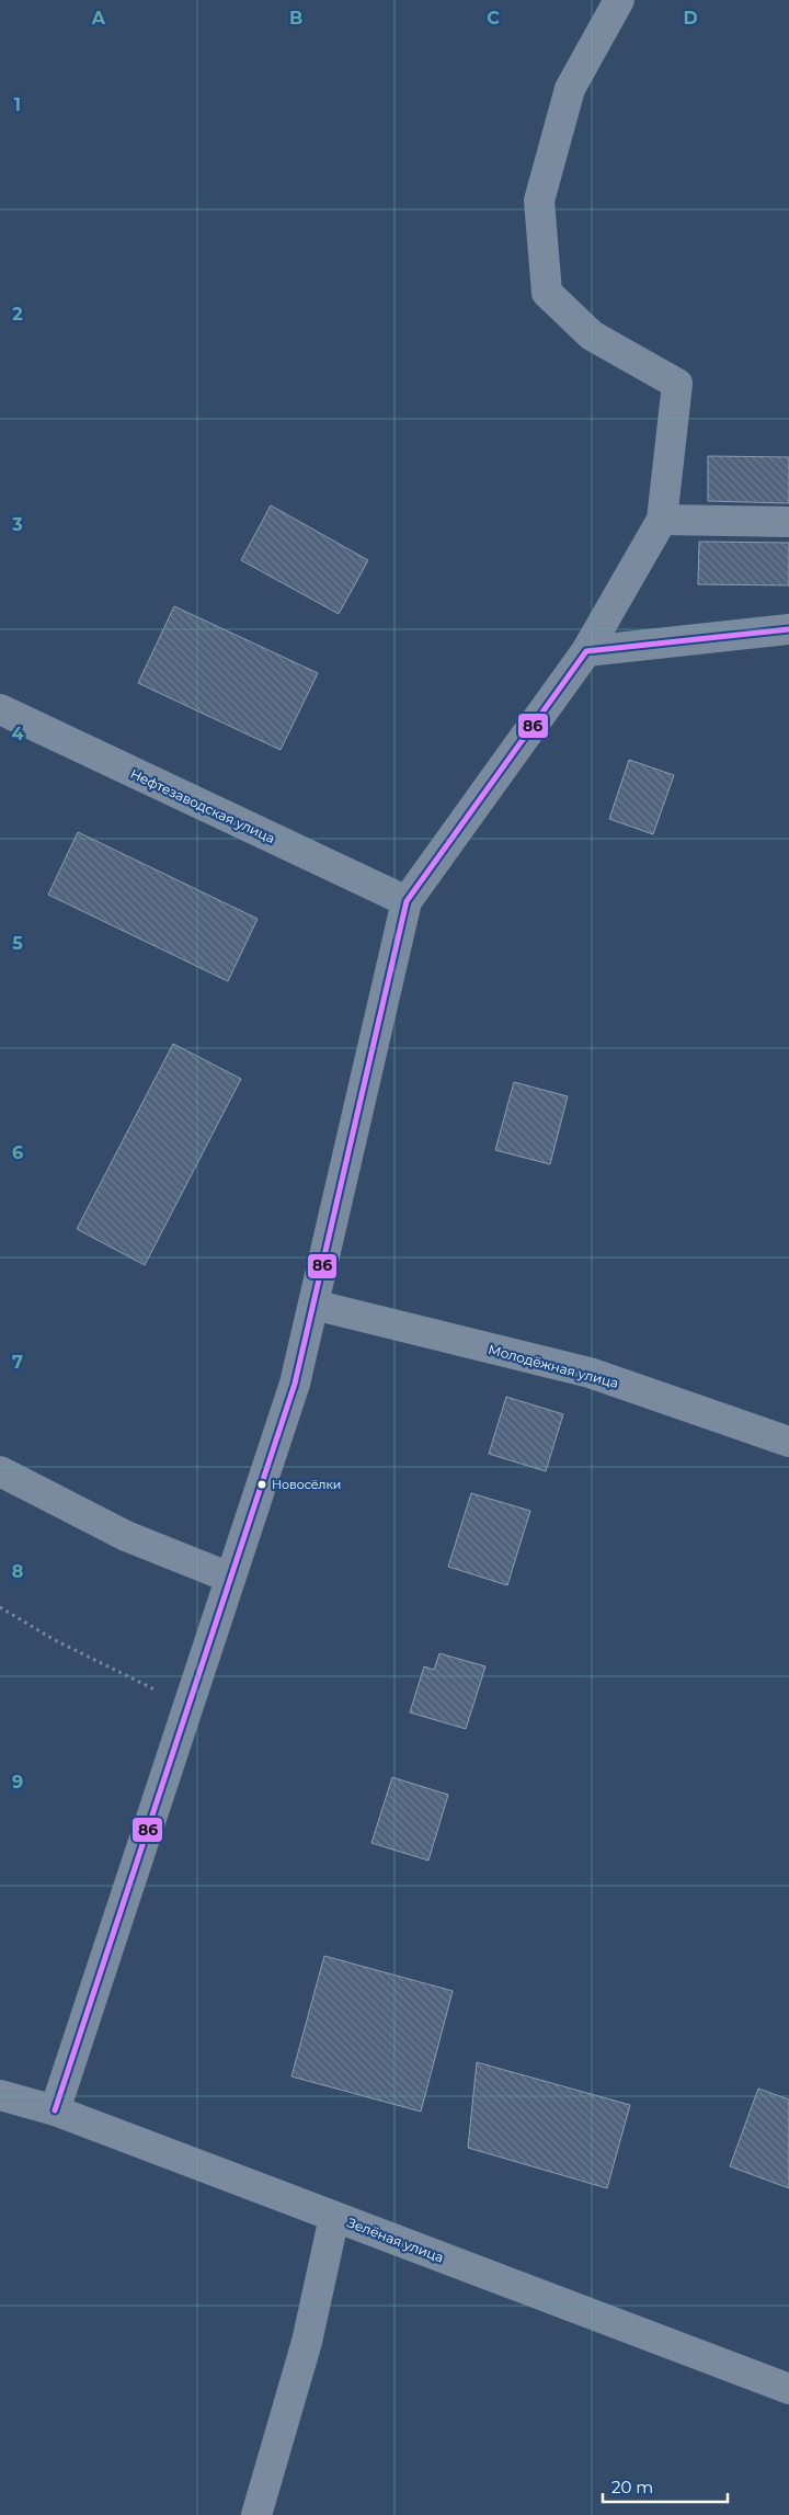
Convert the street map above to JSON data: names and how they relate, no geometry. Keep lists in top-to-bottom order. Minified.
{"streets":{"street":["Нефтезаводская улица","Молодёжная улица","Зелёная улица"]},"places":["Новосёлки"],"lines":["transit line 86"],"scale_bar":"20 m","grid":{"columns":["A","B","C","D"],"rows":["1","2","3","4","5","6","7","8","9"]}}
